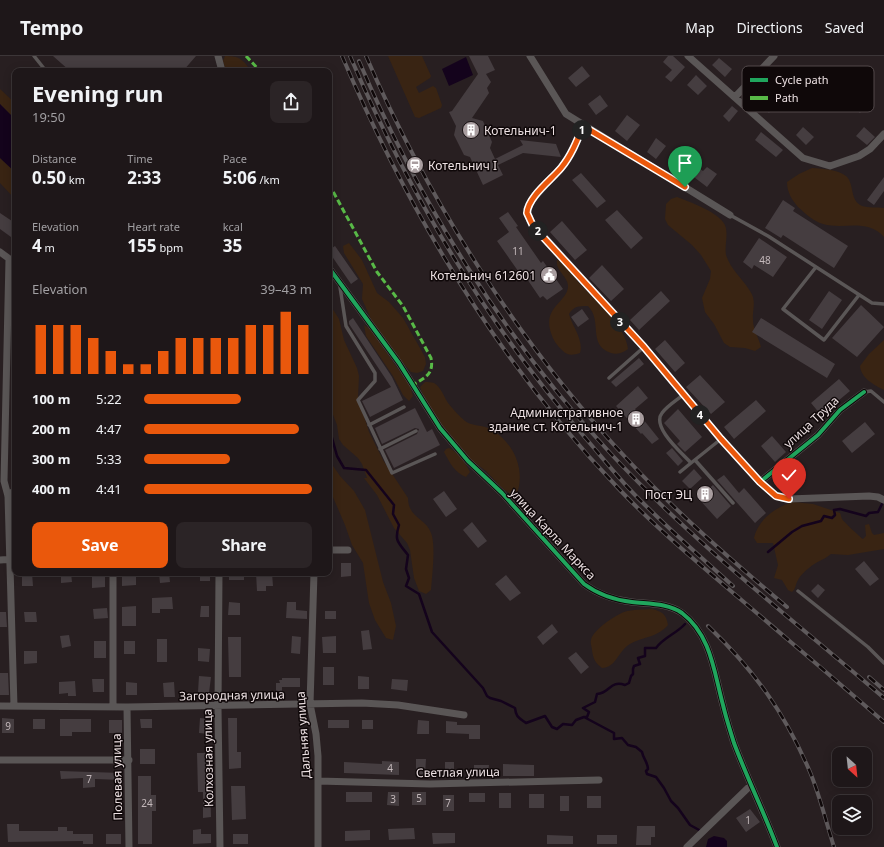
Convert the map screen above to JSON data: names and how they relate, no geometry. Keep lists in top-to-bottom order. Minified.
{"streets":{"street":["улица Труда","улица Карла Маркса","Загородная улица","Дальняя улица","Колхозная улица","Светлая улица","Полевая улица"]},"crossings":[["Загородная улица","Дальняя улица"],["Загородная улица","Колхозная улица"],["Загородная улица","Полевая улица"],["Дальняя улица","Светлая улица"]],"places":{"building":["Котельнич-1","Административное здание ст. Котельнич-1","Пост ЭЦ"],"station":["Котельнич I"],"public building":["Котельнич 612601"]},"house_numbers":["11","48","9","4","7","5","3","24","7","1"],"legend":["Cycle path","Path"],"north":"bottom right","page":{"header":"Tempo","nav":["Map","Directions","Saved"],"heading":["Evening run","19:50"],"pins":["1","2","3","4"],"stats":[["Distance","0.50 km"],["Time","2:33"],["Pace","5:06 /km"],["Elevation","4 m"],["Heart rate","155 bpm"],["kcal","35"]],"chart":["Elevation","39–43 m"],"list":[{"name":"100 m","note":"5:22"},{"name":"200 m","note":"4:47"},{"name":"300 m","note":"5:33"},{"name":"400 m","note":"4:41"}],"buttons":["Save","Share"]}}
